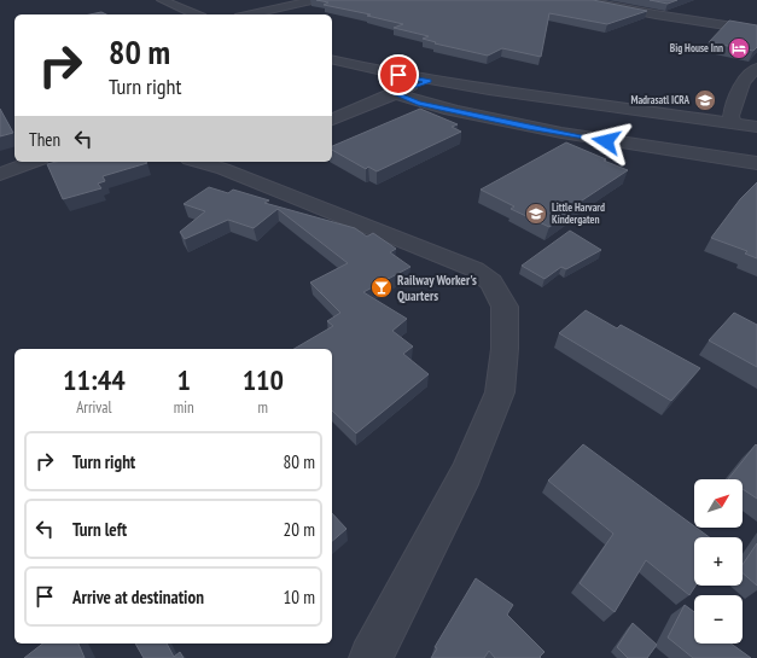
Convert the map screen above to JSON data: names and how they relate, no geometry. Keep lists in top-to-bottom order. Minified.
{"places":{"hotel":["Big House Inn"],"school or university":["Madrasatl ICRA","Little Harvard Kindergaten"],"bar":["Railway Worker's Quarters"]},"north":"top right","page":{"turn":["80 m","Turn right"],"then":"Then","eta":["11:44","Arrival","1","min","110","m"],"list":[{"name":"Turn right","value":"80 m"},{"name":"Turn left","value":"20 m"},{"name":"Arrive at destination","value":"10 m"}],"map_buttons":["+","−"]}}
